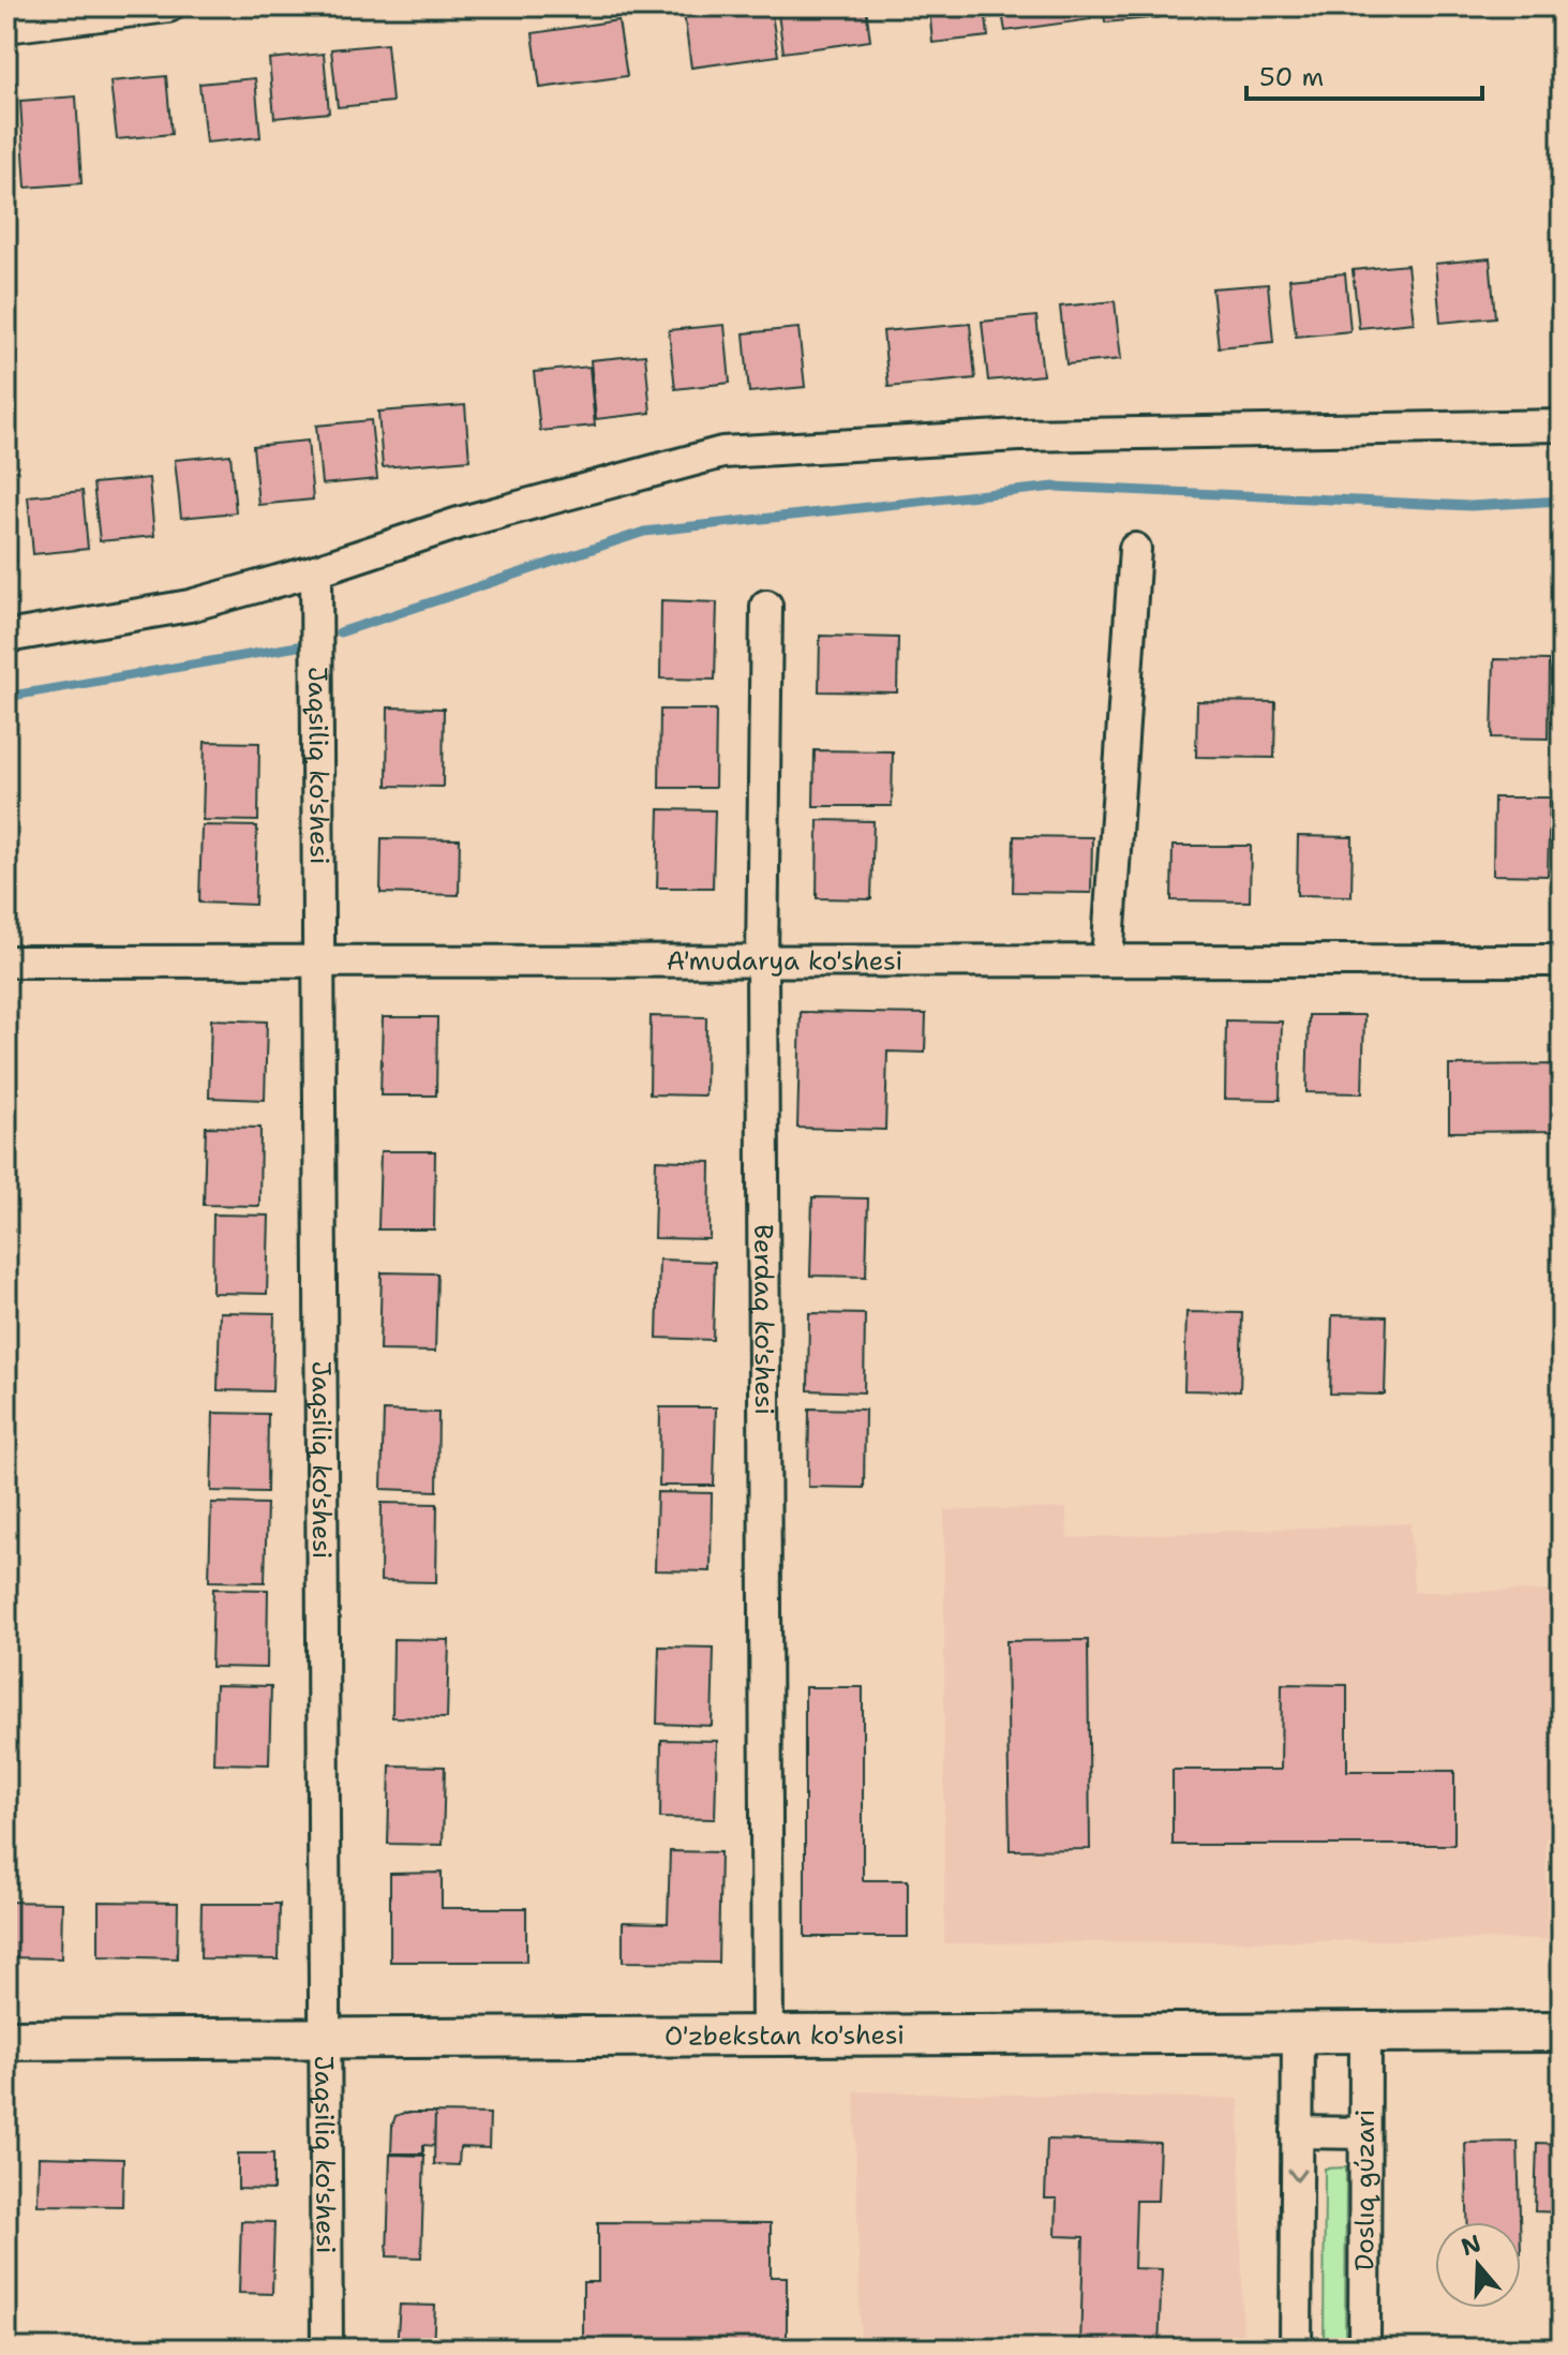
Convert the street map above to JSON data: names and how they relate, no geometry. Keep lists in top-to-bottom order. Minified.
{"streets":{"main road":["O'zbekstan ko'shesi"],"street":["Jaqsiliq ko'shesi","A'mudarya ko'shesi","Berdaq ko'shesi","Doslıq gúzari"]},"crossings":[["Jaqsiliq ko'shesi","A'mudarya ko'shesi"],["Jaqsiliq ko'shesi","O'zbekstan ko'shesi"],["A'mudarya ko'shesi","Berdaq ko'shesi"],["Berdaq ko'shesi","O'zbekstan ko'shesi"],["O'zbekstan ko'shesi","Doslıq gúzari"]],"scale_bar":"50 m","north":"top"}
